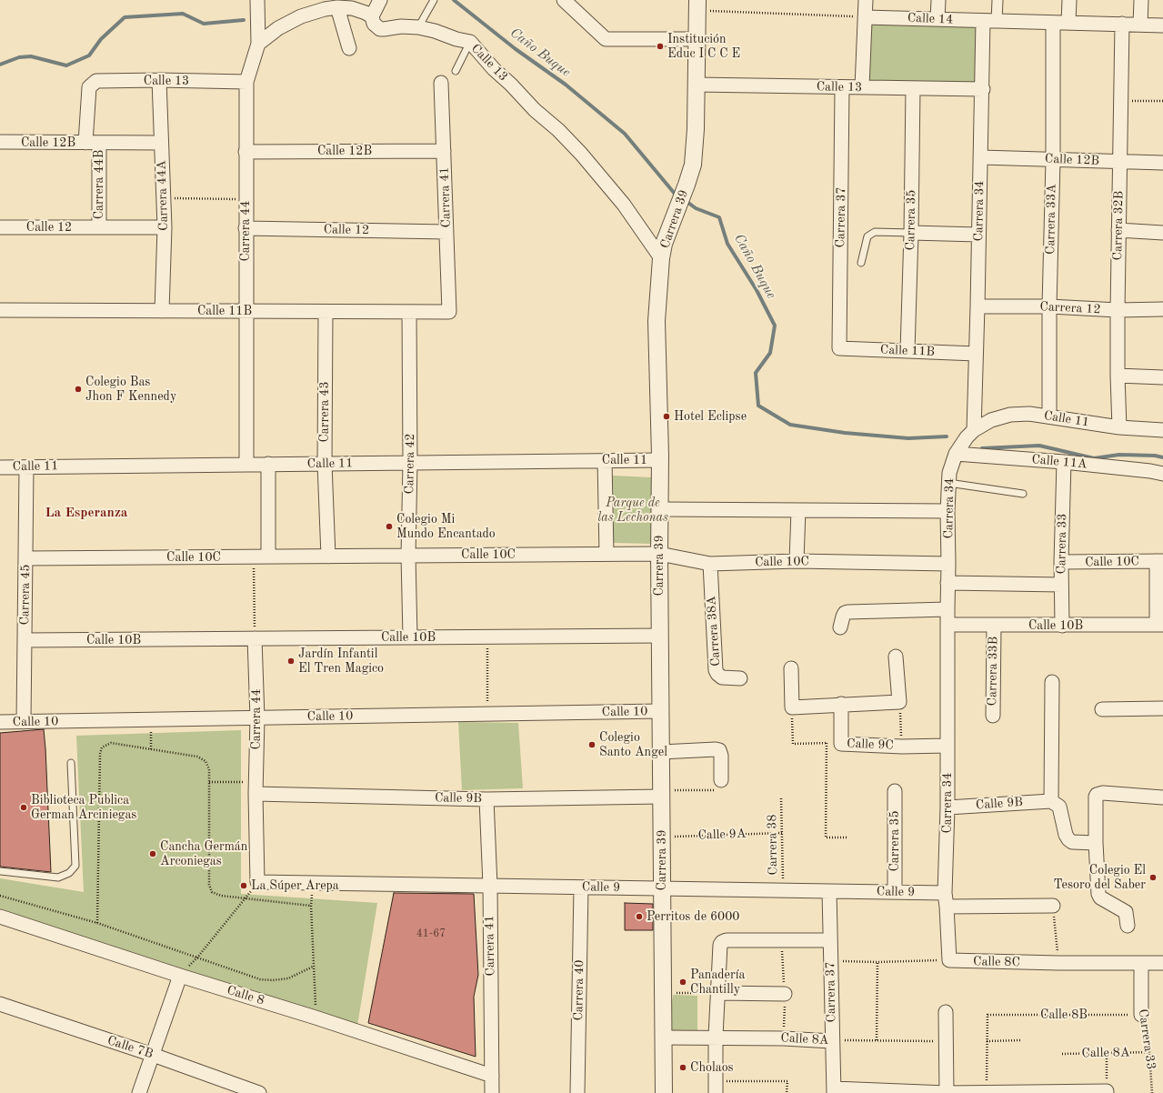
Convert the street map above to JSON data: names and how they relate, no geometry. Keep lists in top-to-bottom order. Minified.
{"streets":{"street":["Calle 14","Calle 13","Calle 12B","Carrera 44B","Carrera 44A","Carrera 41","Carrera 34","Carrera 37","Carrera 39","Carrera 33A","Carrera 35","Carrera 32B","Calle 12","Carrera 44","Carrera 12","Calle 11B","Carrera 43","Calle 11","Calle 11A","Carrera 42","Carrera 33","Calle 10C","Carrera 45","Calle 10B","Carrera 38A","Carrera 33B","Calle 10","Calle 9C","Calle 9B","Calle 9","Calle 8C","Carrera 40","Calle 8","Calle 8A","Calle 7B"],"path":["Calle 9A","Carrera 38","Calle 8B"]},"crossings":[["Calle 14","Carrera 34"],["Calle 14","Carrera 33A"],["Calle 14","Carrera 32B"],["Calle 13","Carrera 44B"],["Calle 13","Carrera 44A"],["Calle 13","Carrera 34"],["Calle 13","Carrera 37"],["Calle 13","Carrera 39"],["Calle 13","Carrera 35"],["Calle 13","Carrera 44"],["Calle 12B","Carrera 44B"],["Calle 12B","Carrera 44A"],["Calle 12B","Carrera 41"],["Calle 12B","Carrera 34"],["Calle 12B","Carrera 33A"],["Calle 12B","Carrera 32B"],["Calle 12B","Carrera 44"],["Carrera 44B","Calle 12"],["Carrera 44A","Calle 12"],["Carrera 44A","Calle 11B"],["Carrera 41","Calle 12"],["Carrera 41","Calle 11B"],["Carrera 41","Calle 9B"],["Carrera 41","Calle 9"],["Carrera 41","Calle 8"],["Carrera 34","Carrera 12"],["Carrera 34","Calle 11B"],["Carrera 34","Calle 11"],["Carrera 34","Calle 11A"],["Carrera 34","Calle 10C"],["Carrera 34","Calle 10B"],["Carrera 34","Calle 9C"],["Carrera 34","Calle 9B"],["Carrera 34","Calle 9"],["Carrera 34","Calle 8C"],["Carrera 37","Calle 11B"],["Carrera 37","Calle 9"],["Carrera 37","Calle 8A"],["Carrera 39","Calle 11"],["Carrera 39","Calle 10C"],["Carrera 39","Calle 10B"],["Carrera 39","Calle 10"],["Carrera 39","Calle 9B"],["Carrera 39","Calle 9A"],["Carrera 39","Calle 9"],["Carrera 39","Calle 8A"],["Carrera 33A","Carrera 12"],["Carrera 33A","Calle 11"],["Carrera 35","Calle 11B"],["Carrera 35","Calle 9"],["Carrera 32B","Carrera 12"],["Carrera 32B","Calle 11"],["Calle 12","Carrera 44"],["Carrera 44","Calle 11B"],["Carrera 44","Calle 11"],["Carrera 44","Calle 10B"],["Carrera 44","Calle 10"],["Carrera 44","Calle 9B"],["Carrera 44","Calle 9"],["Calle 11B","Carrera 43"],["Calle 11B","Carrera 42"],["Carrera 43","Calle 11"],["Carrera 43","Calle 10C"],["Calle 11","Carrera 42"],["Calle 11","Carrera 45"],["Calle 11A","Carrera 33"],["Carrera 42","Calle 10C"],["Carrera 42","Calle 10B"],["Carrera 33","Calle 10C"],["Carrera 33","Calle 10B"],["Carrera 33","Calle 8C"],["Carrera 33","Calle 8B"],["Carrera 33","Calle 8A"],["Calle 10C","Carrera 45"],["Calle 10C","Carrera 38A"],["Carrera 45","Calle 10B"],["Carrera 45","Calle 10"],["Calle 10B","Carrera 33B"],["Calle 9A","Carrera 38"],["Carrera 38","Calle 9"],["Calle 9","Carrera 40"]],"districts":["La Esperanza"],"water":["Caño Buque"],"parks":["Parque de las Lechonas"],"places":["Institución Educ I C C E","Colegio Bas Jhon F Kennedy","Hotel Eclipse","Colegio Mi Mundo Encantado","Jardín Infantil El Tren Magico","Colegio Santo Angel","Biblioteca Publica German Arciniegas","Cancha Germán Arconiegas","Colegio El Tesoro del Saber","La Súper Arepa","Perritos de 6000","Panadería Chantilly","Cholaos"],"house_numbers":["41-67"]}
